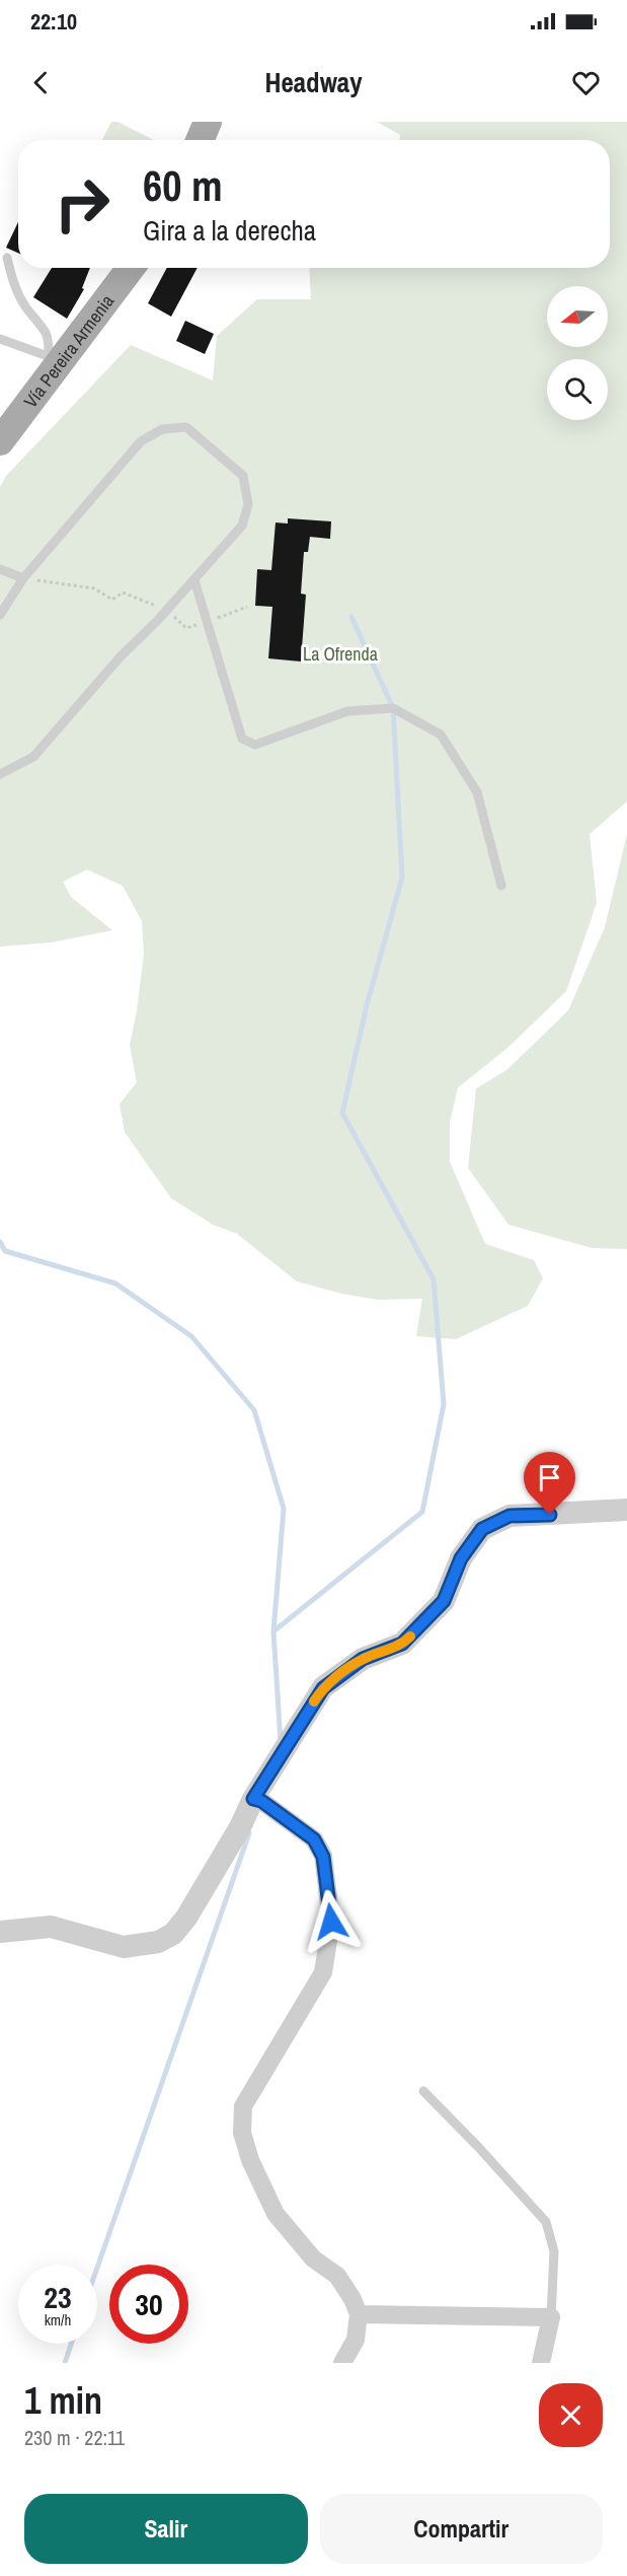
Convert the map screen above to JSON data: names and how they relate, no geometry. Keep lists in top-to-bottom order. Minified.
{"streets":{"main road":["Vía Pereira Armenia"]},"parks":["La Ofrenda"],"north":"left","page":{"status":"22:10","header":"Headway","turn":["60 m","Gira a la derecha"],"speed":"23 km/h","limit":"30","heading":["1 min","230 m · 22:11"],"buttons":["Salir","Compartir"]}}
